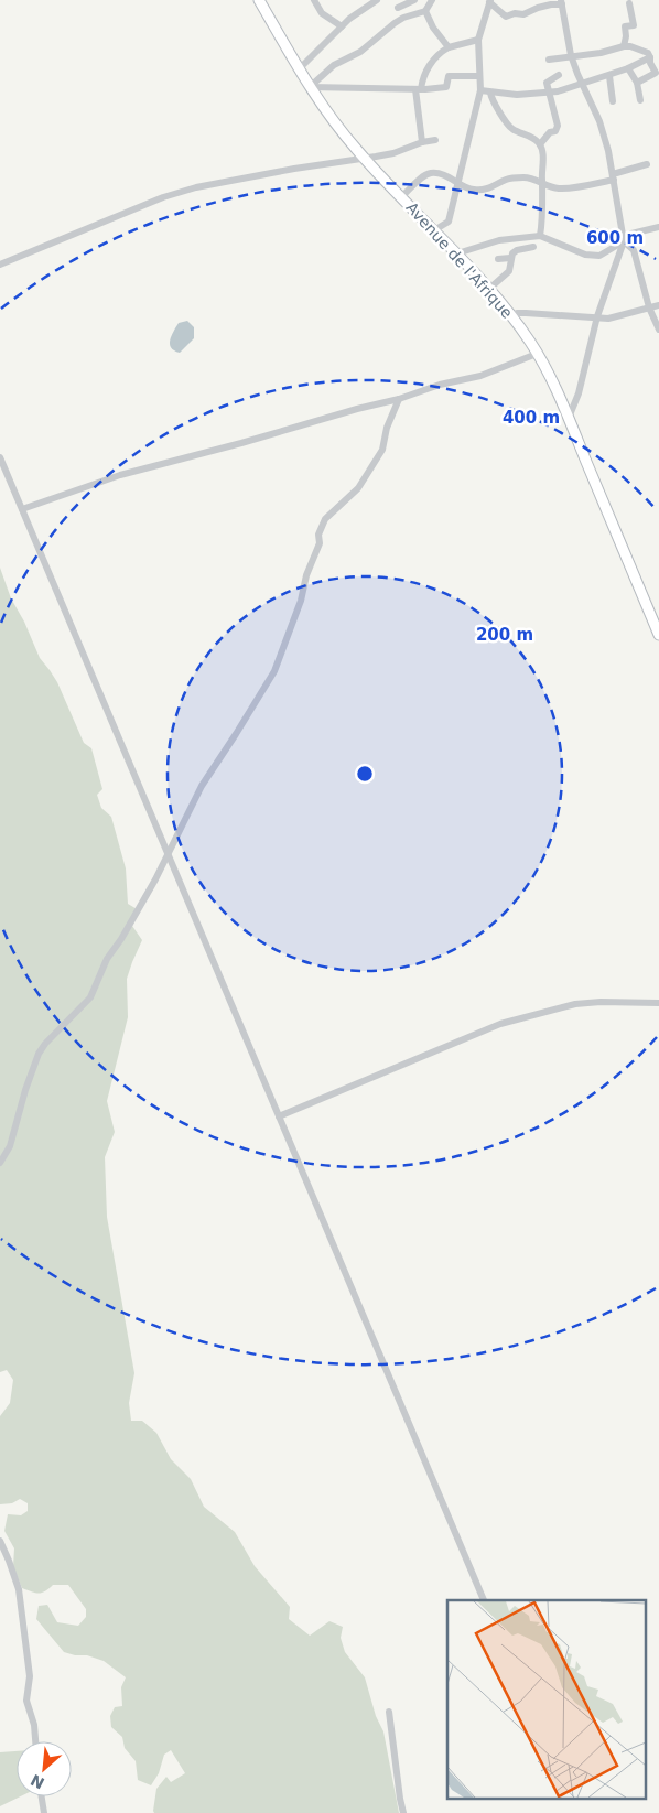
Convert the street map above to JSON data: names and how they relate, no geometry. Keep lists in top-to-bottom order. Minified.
{"streets":{"main road":["Avenue de l'Afrique"]},"north":"bottom left","rings":["600 m","400 m","200 m"]}
